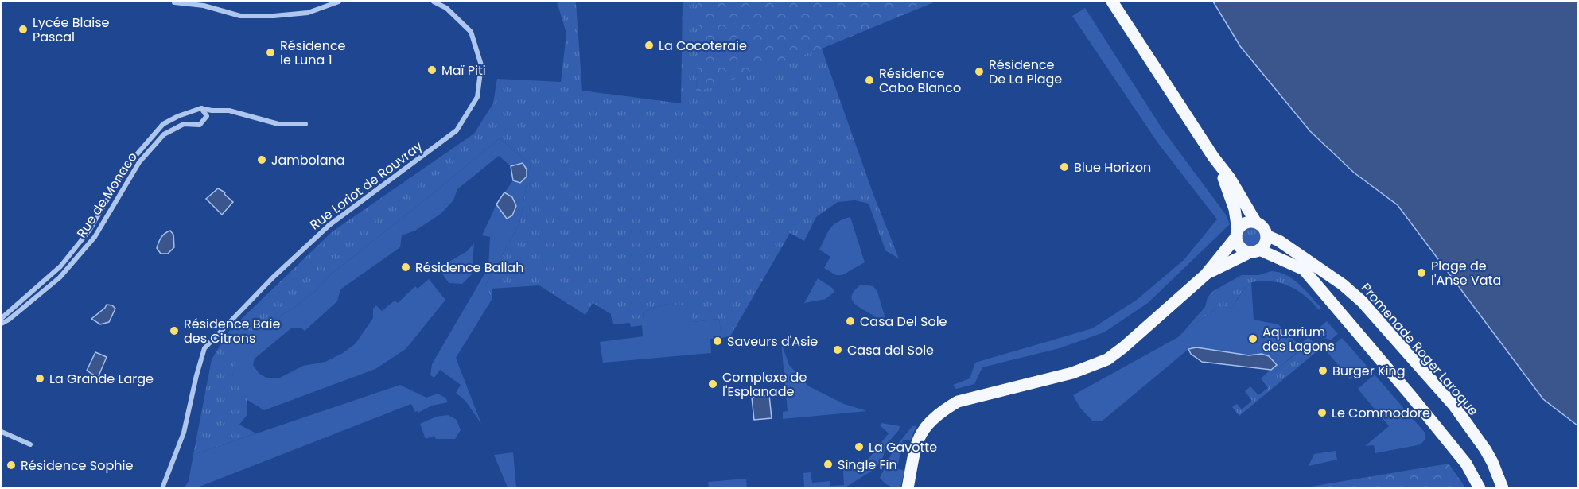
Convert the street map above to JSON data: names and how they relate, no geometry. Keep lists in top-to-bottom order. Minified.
{"streets":{"main road":["Promenade Roger Laroque"],"street":["Rue Loriot de Rouvray","Rue de Monaco"]},"places":["Lycée Blaise Pascal","La Cocoteraie","Résidence le Luna 1","Maï Piti","Résidence De La Plage","Résidence Cabo Blanco","Jambolana","Blue Horizon","Résidence Ballah","Plage de l'Anse Vata","Casa Del Sole","Résidence Baie des Citrons","Aquarium des Lagons","Saveurs d'Asie","Casa del Sole","Burger King","La Grande Large","Complexe de l'Esplanade","Le Commodore","La Gavotte","Single Fin","Résidence Sophie"]}
